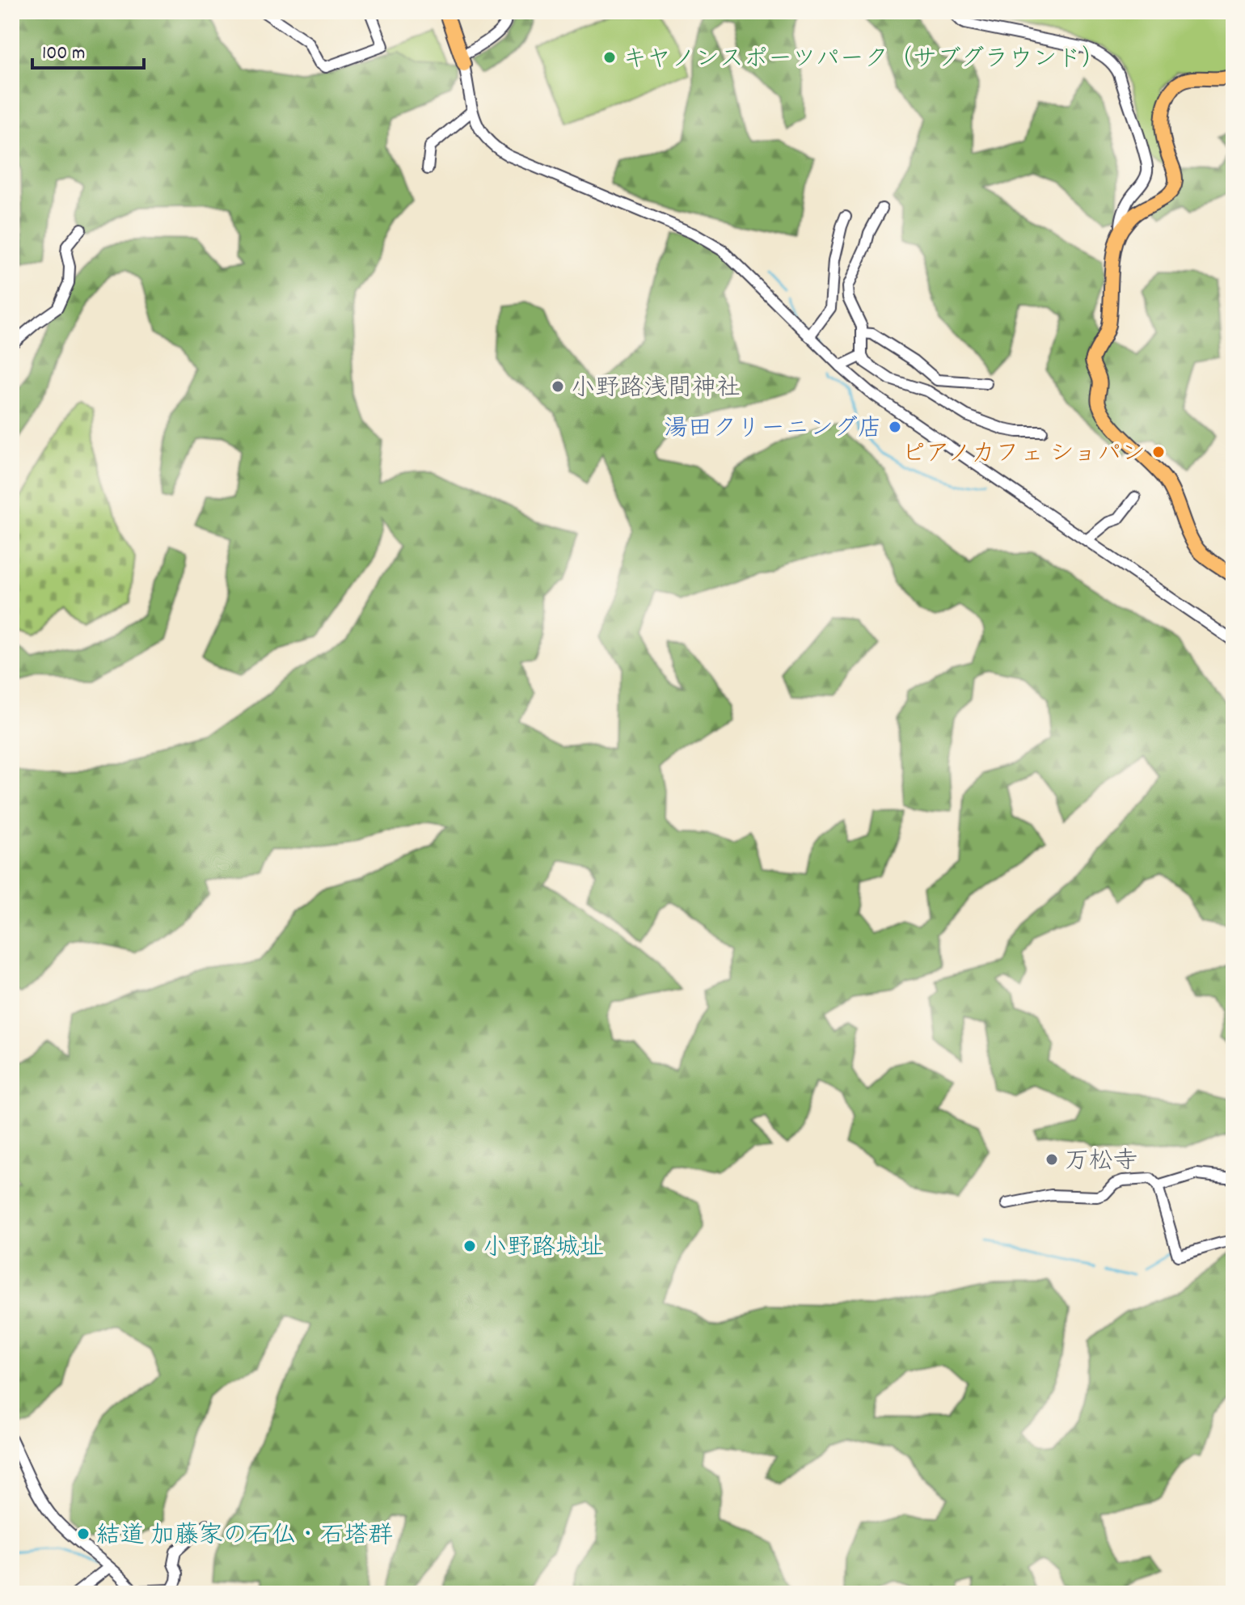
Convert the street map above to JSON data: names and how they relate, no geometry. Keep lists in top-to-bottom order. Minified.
{"places":["キヤノンスポーツパーク（サブグラウンド）","小野路浅間神社","湯田クリーニング店","ピアノカフェ ショパン","万松寺","小野路城址","結道 加藤家の石仏・石塔群"],"scale_bar":"100 m"}
